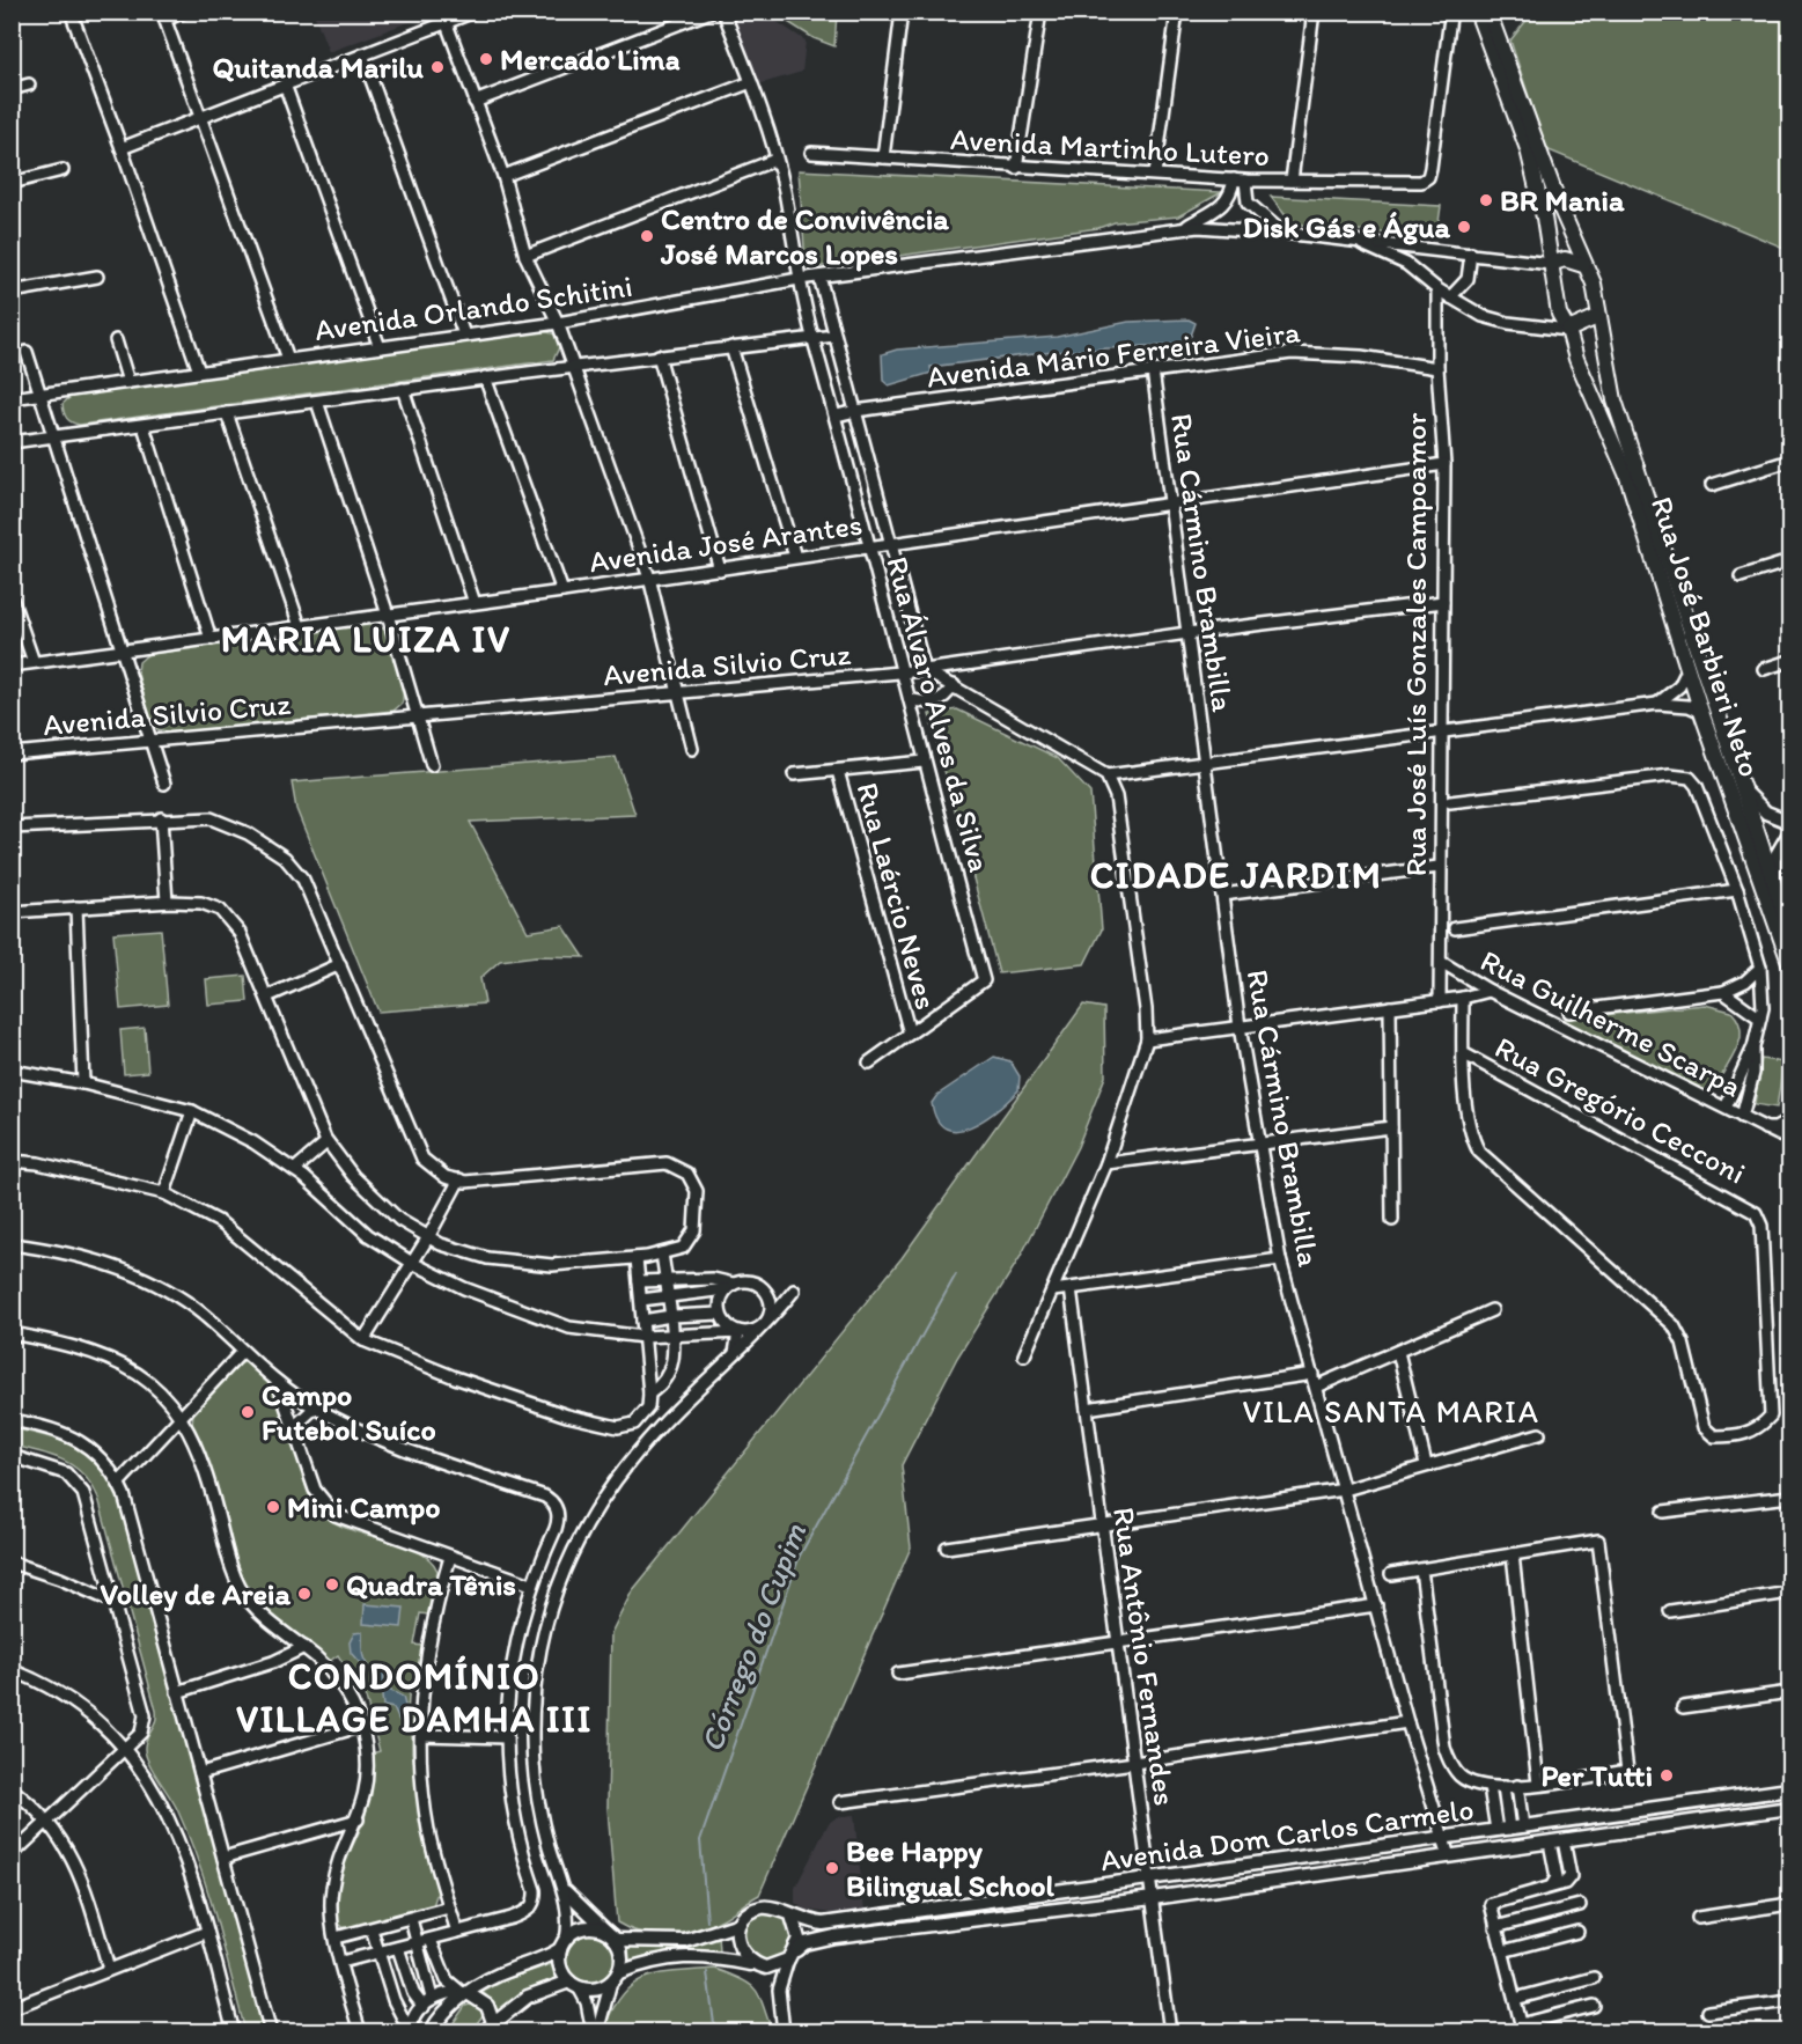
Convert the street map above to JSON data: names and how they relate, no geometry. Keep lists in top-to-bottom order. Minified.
{"streets":{"main road":["Rua José Barbieri Neto"],"street":["Avenida Martinho Lutero","Avenida Orlando Schitini","Avenida Mário Ferreira Vieira","Avenida José Arantes","Rua Cármino Brambilla","Rua José Luís Gonzales Campoamor","Avenida Silvio Cruz","Rua Álvaro Alves da Silva","Rua Laércio Neves","Rua Guilherme Scarpa","Rua Gregório Cecconi","Rua Antônio Fernandes","Avenida Dom Carlos Carmelo"]},"crossings":[["Avenida Orlando Schitini","Rua José Barbieri Neto"],["Avenida Orlando Schitini","Rua José Luís Gonzales Campoamor"],["Avenida Orlando Schitini","Rua Álvaro Alves da Silva"],["Avenida Mário Ferreira Vieira","Rua Cármino Brambilla"],["Avenida Mário Ferreira Vieira","Rua José Luís Gonzales Campoamor"],["Avenida Mário Ferreira Vieira","Rua Álvaro Alves da Silva"],["Avenida José Arantes","Rua Cármino Brambilla"],["Avenida José Arantes","Rua José Luís Gonzales Campoamor"],["Avenida José Arantes","Rua Álvaro Alves da Silva"],["Rua Cármino Brambilla","Avenida Silvio Cruz"],["Rua Cármino Brambilla","Avenida Dom Carlos Carmelo"],["Rua José Luís Gonzales Campoamor","Avenida Silvio Cruz"],["Rua José Luís Gonzales Campoamor","Rua Guilherme Scarpa"],["Avenida Silvio Cruz","Rua Álvaro Alves da Silva"],["Rua Álvaro Alves da Silva","Rua Laércio Neves"],["Rua Antônio Fernandes","Avenida Dom Carlos Carmelo"]],"districts":["MARIA LUIZA IV","CIDADE JARDIM","VILA SANTA MARIA","CONDOMÍNIO VILLAGE DAMHA III"],"water":["Córrego do Cupim"],"places":["Mercado Lima","Quitanda Marilu","BR Mania","Disk Gás e Água","Centro de Convivência José Marcos Lopes","Campo Futebol Suíco","Mini Campo","Quadra Tênis","Volley de Areia","Per Tutti","Bee Happy Bilingual School"]}
